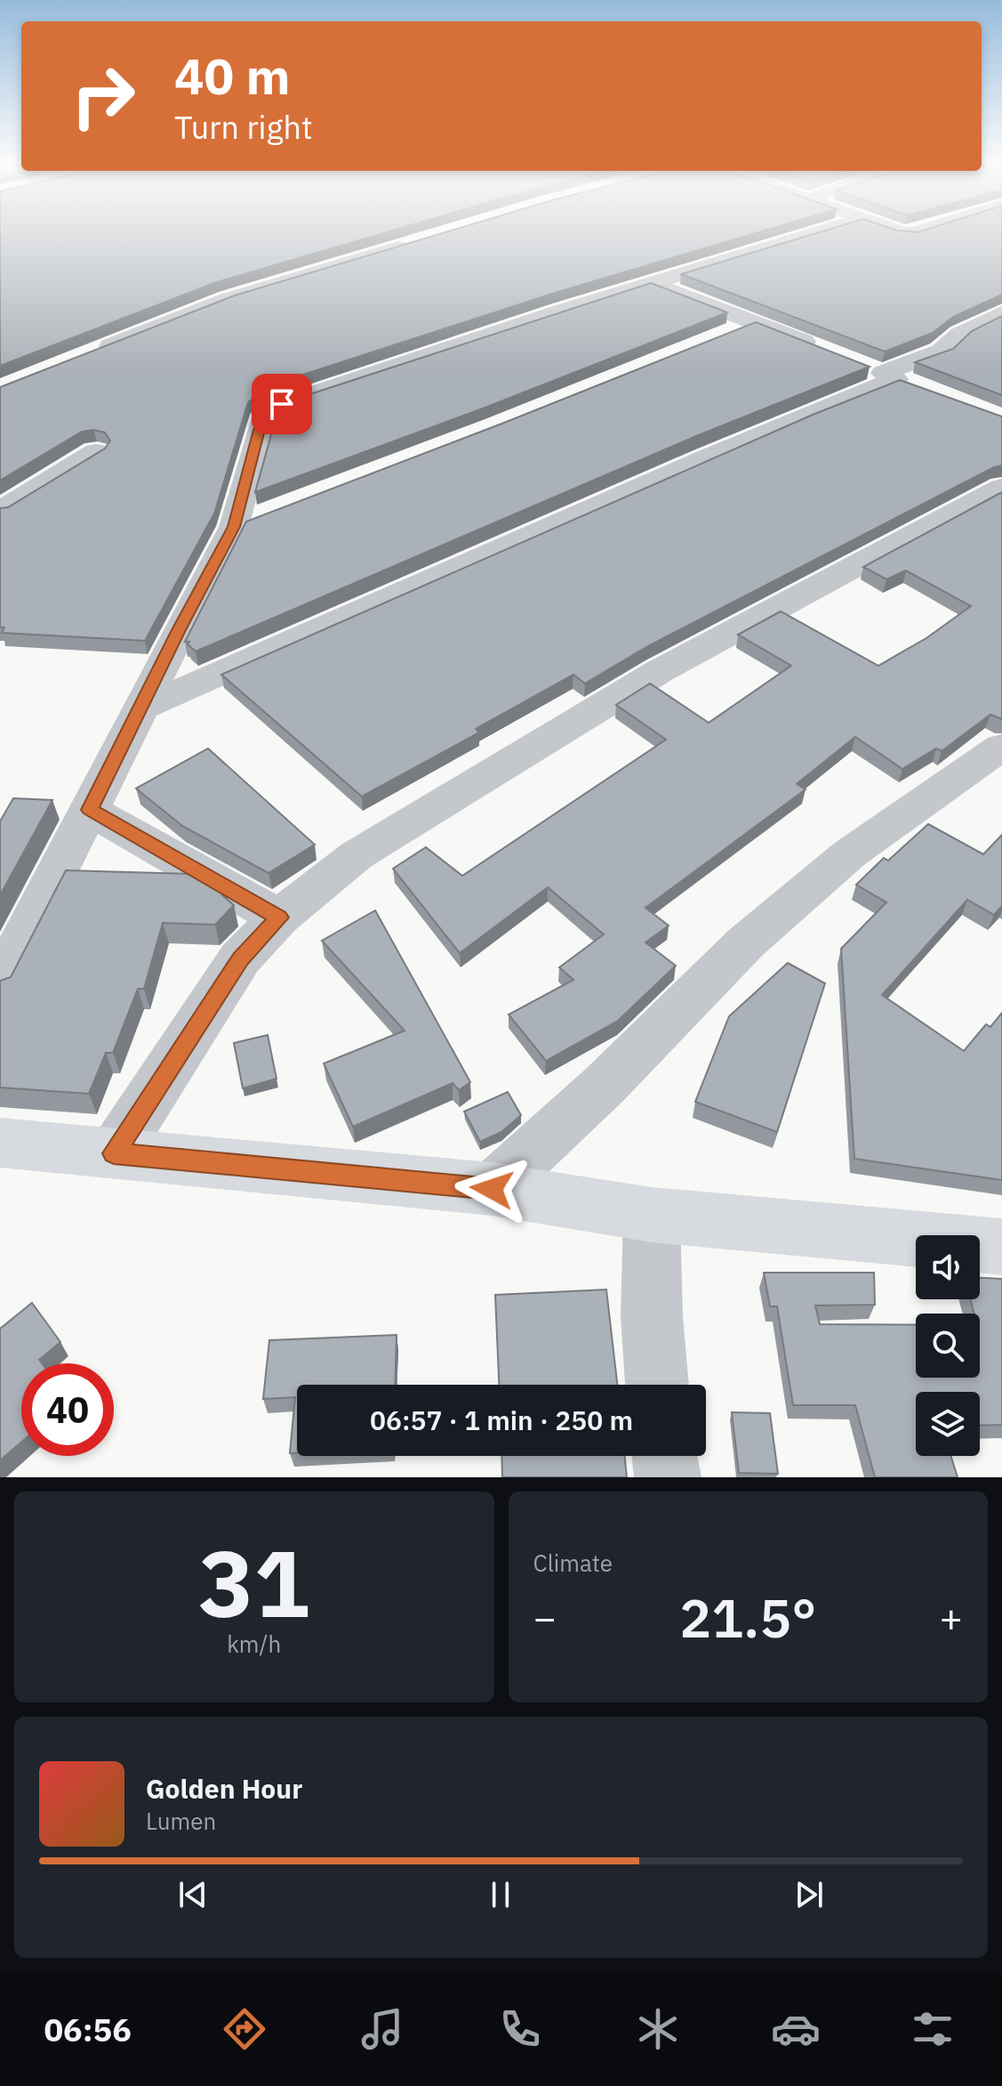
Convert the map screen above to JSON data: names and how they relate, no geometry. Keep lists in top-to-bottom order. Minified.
{"page":{"turn":["40 m","Turn right"],"limit":"40","trip":"06:57 · 1 min · 250 m","tile":[["31","km/h"],"Climate"],"heat":["−","21.5°","+"],"song":["Golden Hour","Lumen"],"tabs":"06:56"}}
